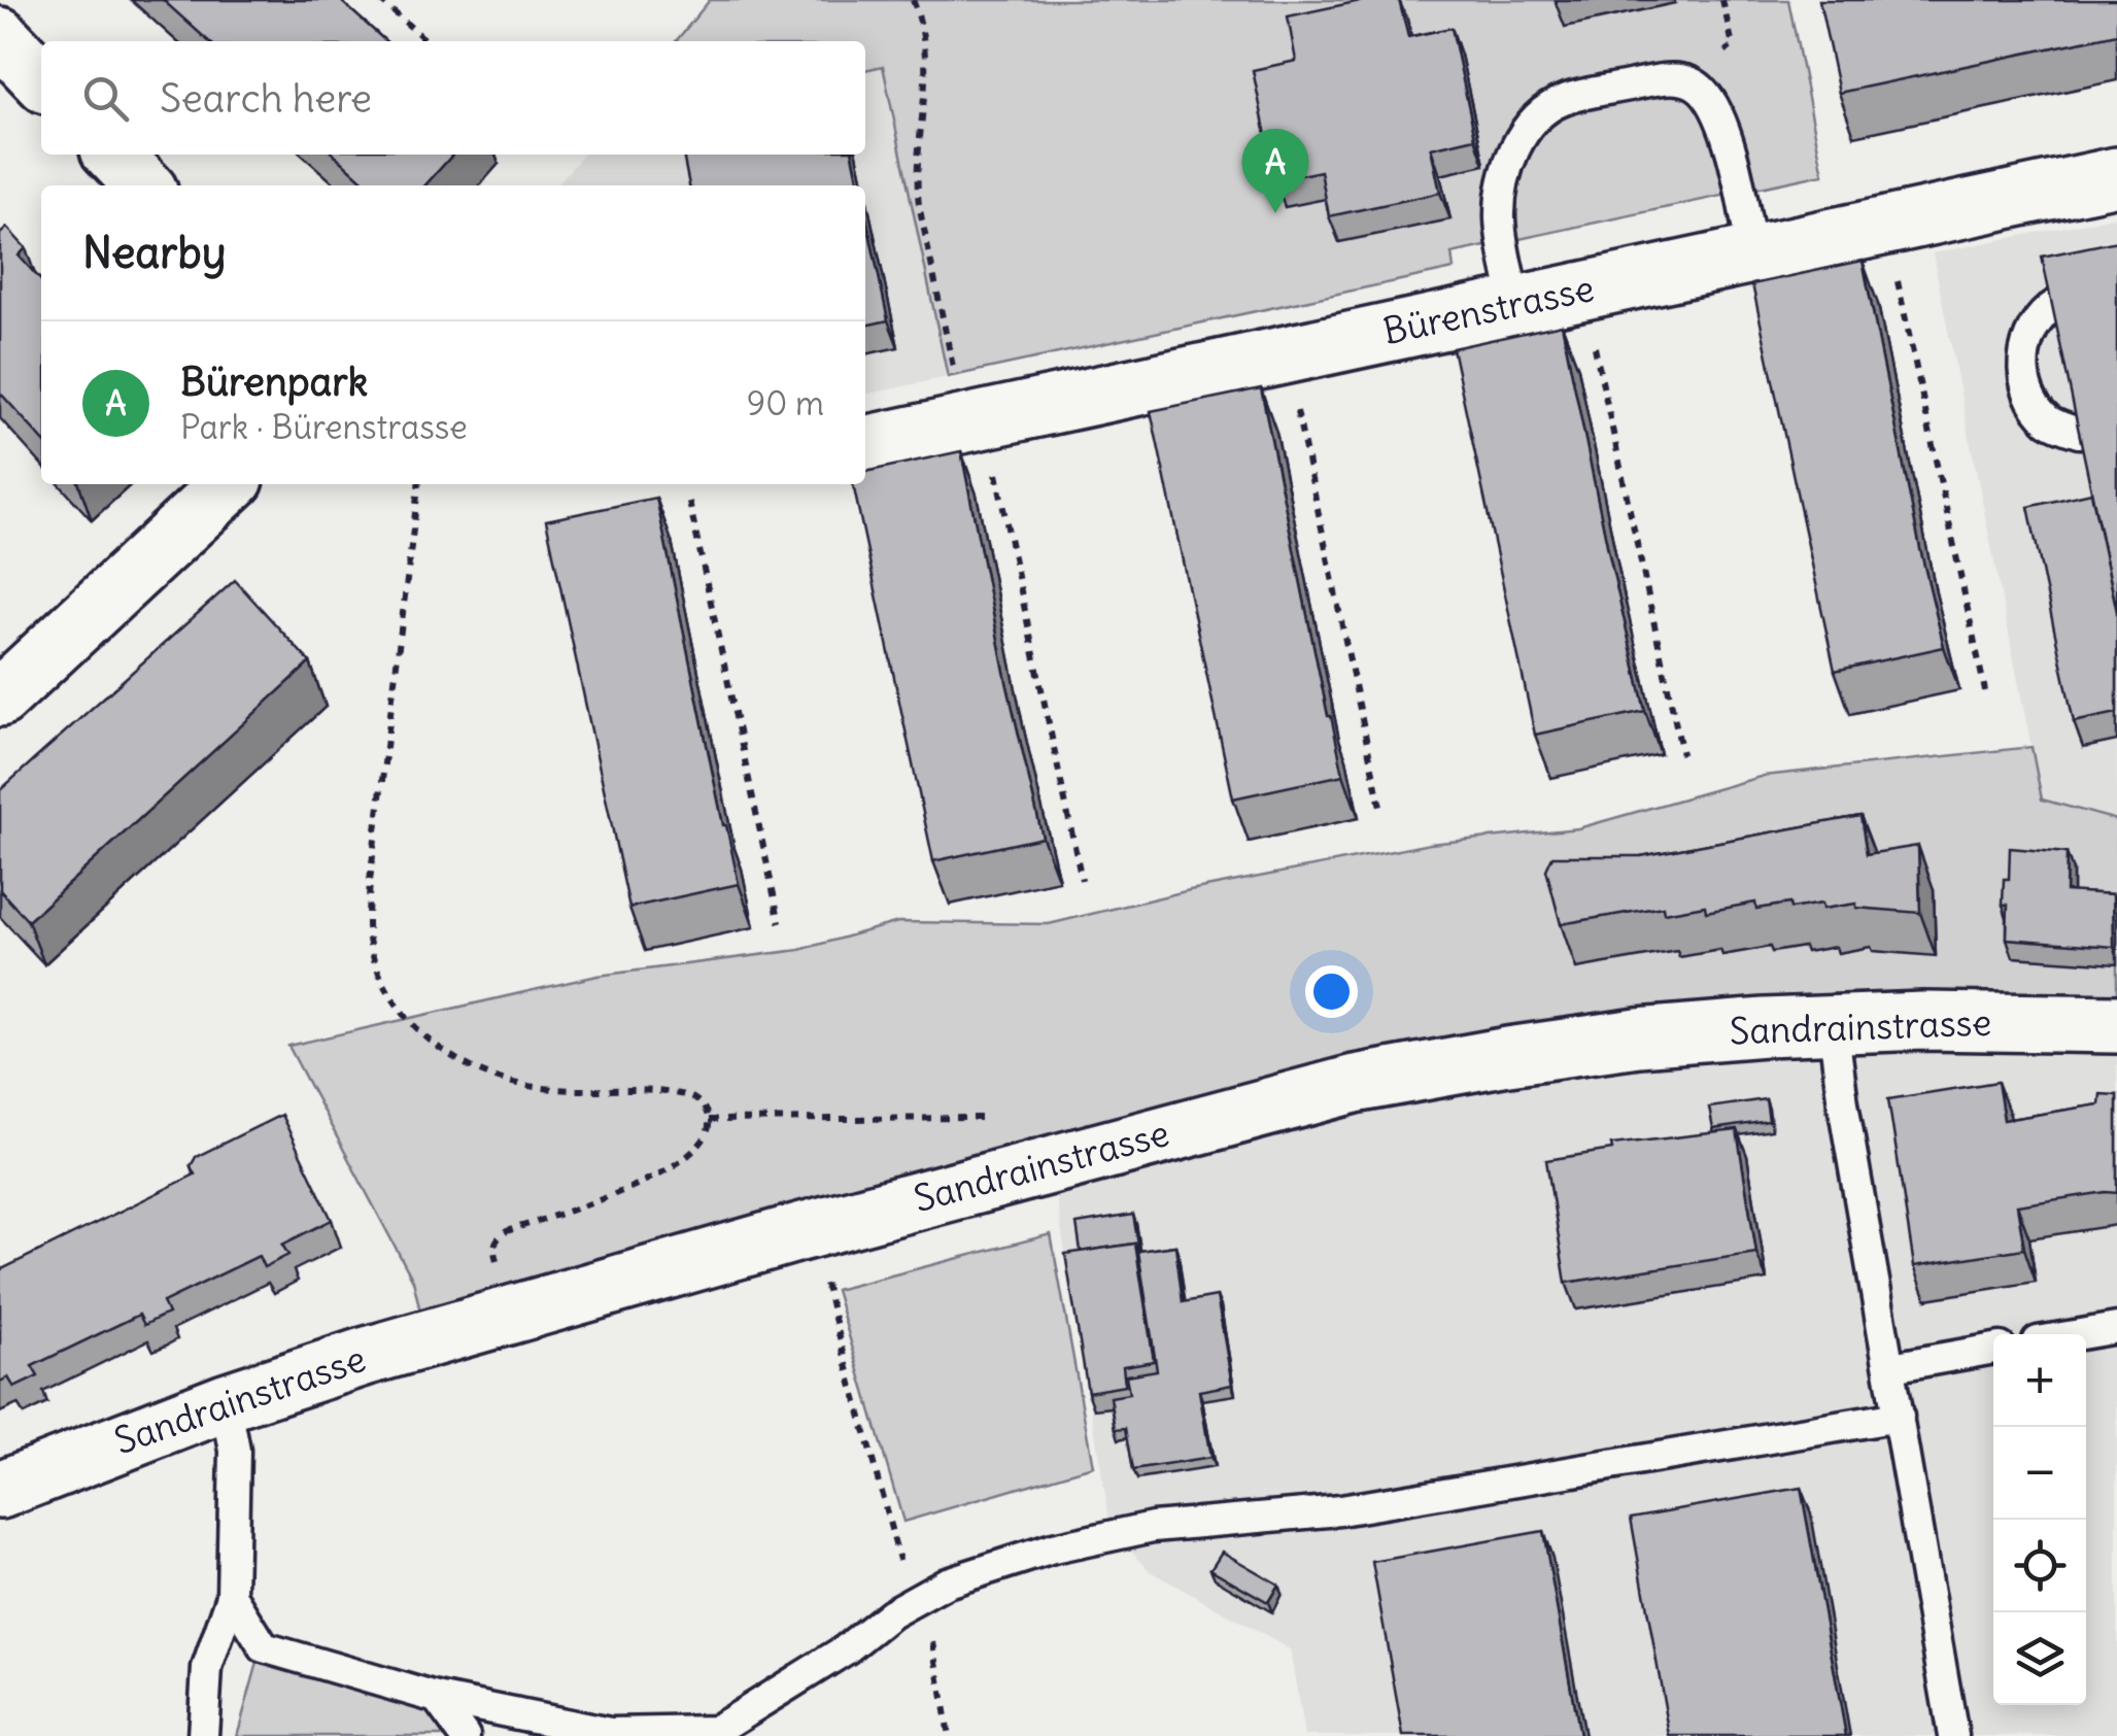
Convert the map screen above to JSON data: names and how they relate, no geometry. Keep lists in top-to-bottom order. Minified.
{"streets":{"street":["Bürenstrasse","Sandrainstrasse"]},"page":{"search":"Search here","pins":"A","heading":"Nearby","list":[{"mark":"A","name":"Bürenpark","note":"Park · Bürenstrasse","value":"90 m"}],"map_buttons":["+","−"]}}
